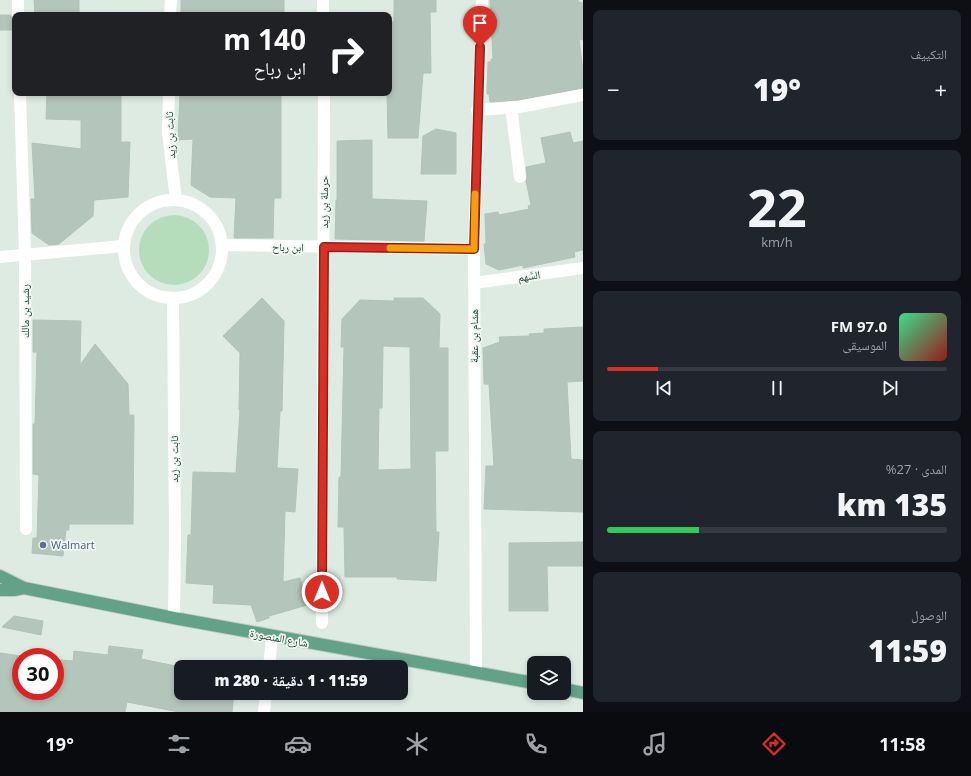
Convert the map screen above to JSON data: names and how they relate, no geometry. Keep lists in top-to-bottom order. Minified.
{"streets":{"main road":["شارع المنصورة"],"street":["ثابت بن زيد","حرملة بن زيد","ابن رباح","السَّهم","رشيد بن مالك","هشام بن عقبة"]},"crossings":[["ثابت بن زيد","ابن رباح"],["ثابت بن زيد","شارع المنصورة"],["حرملة بن زيد","ابن رباح"],["ابن رباح","هشام بن عقبة"],["السَّهم","هشام بن عقبة"],["هشام بن عقبة","شارع المنصورة"]],"places":["Walmart"],"page":{"tile":["التكييف",["22","km/h"],["المدى · 27%","135 km"],["الوصول","11:59"]],"turn":["140 m","ابن رباح"],"heat":["−","19°","+"],"song":["97.0 FM","الموسيقى"],"limit":"30","trip":"11:59 · 1 دقيقة · 280 m","tabs":["11:58","19°"]}}
